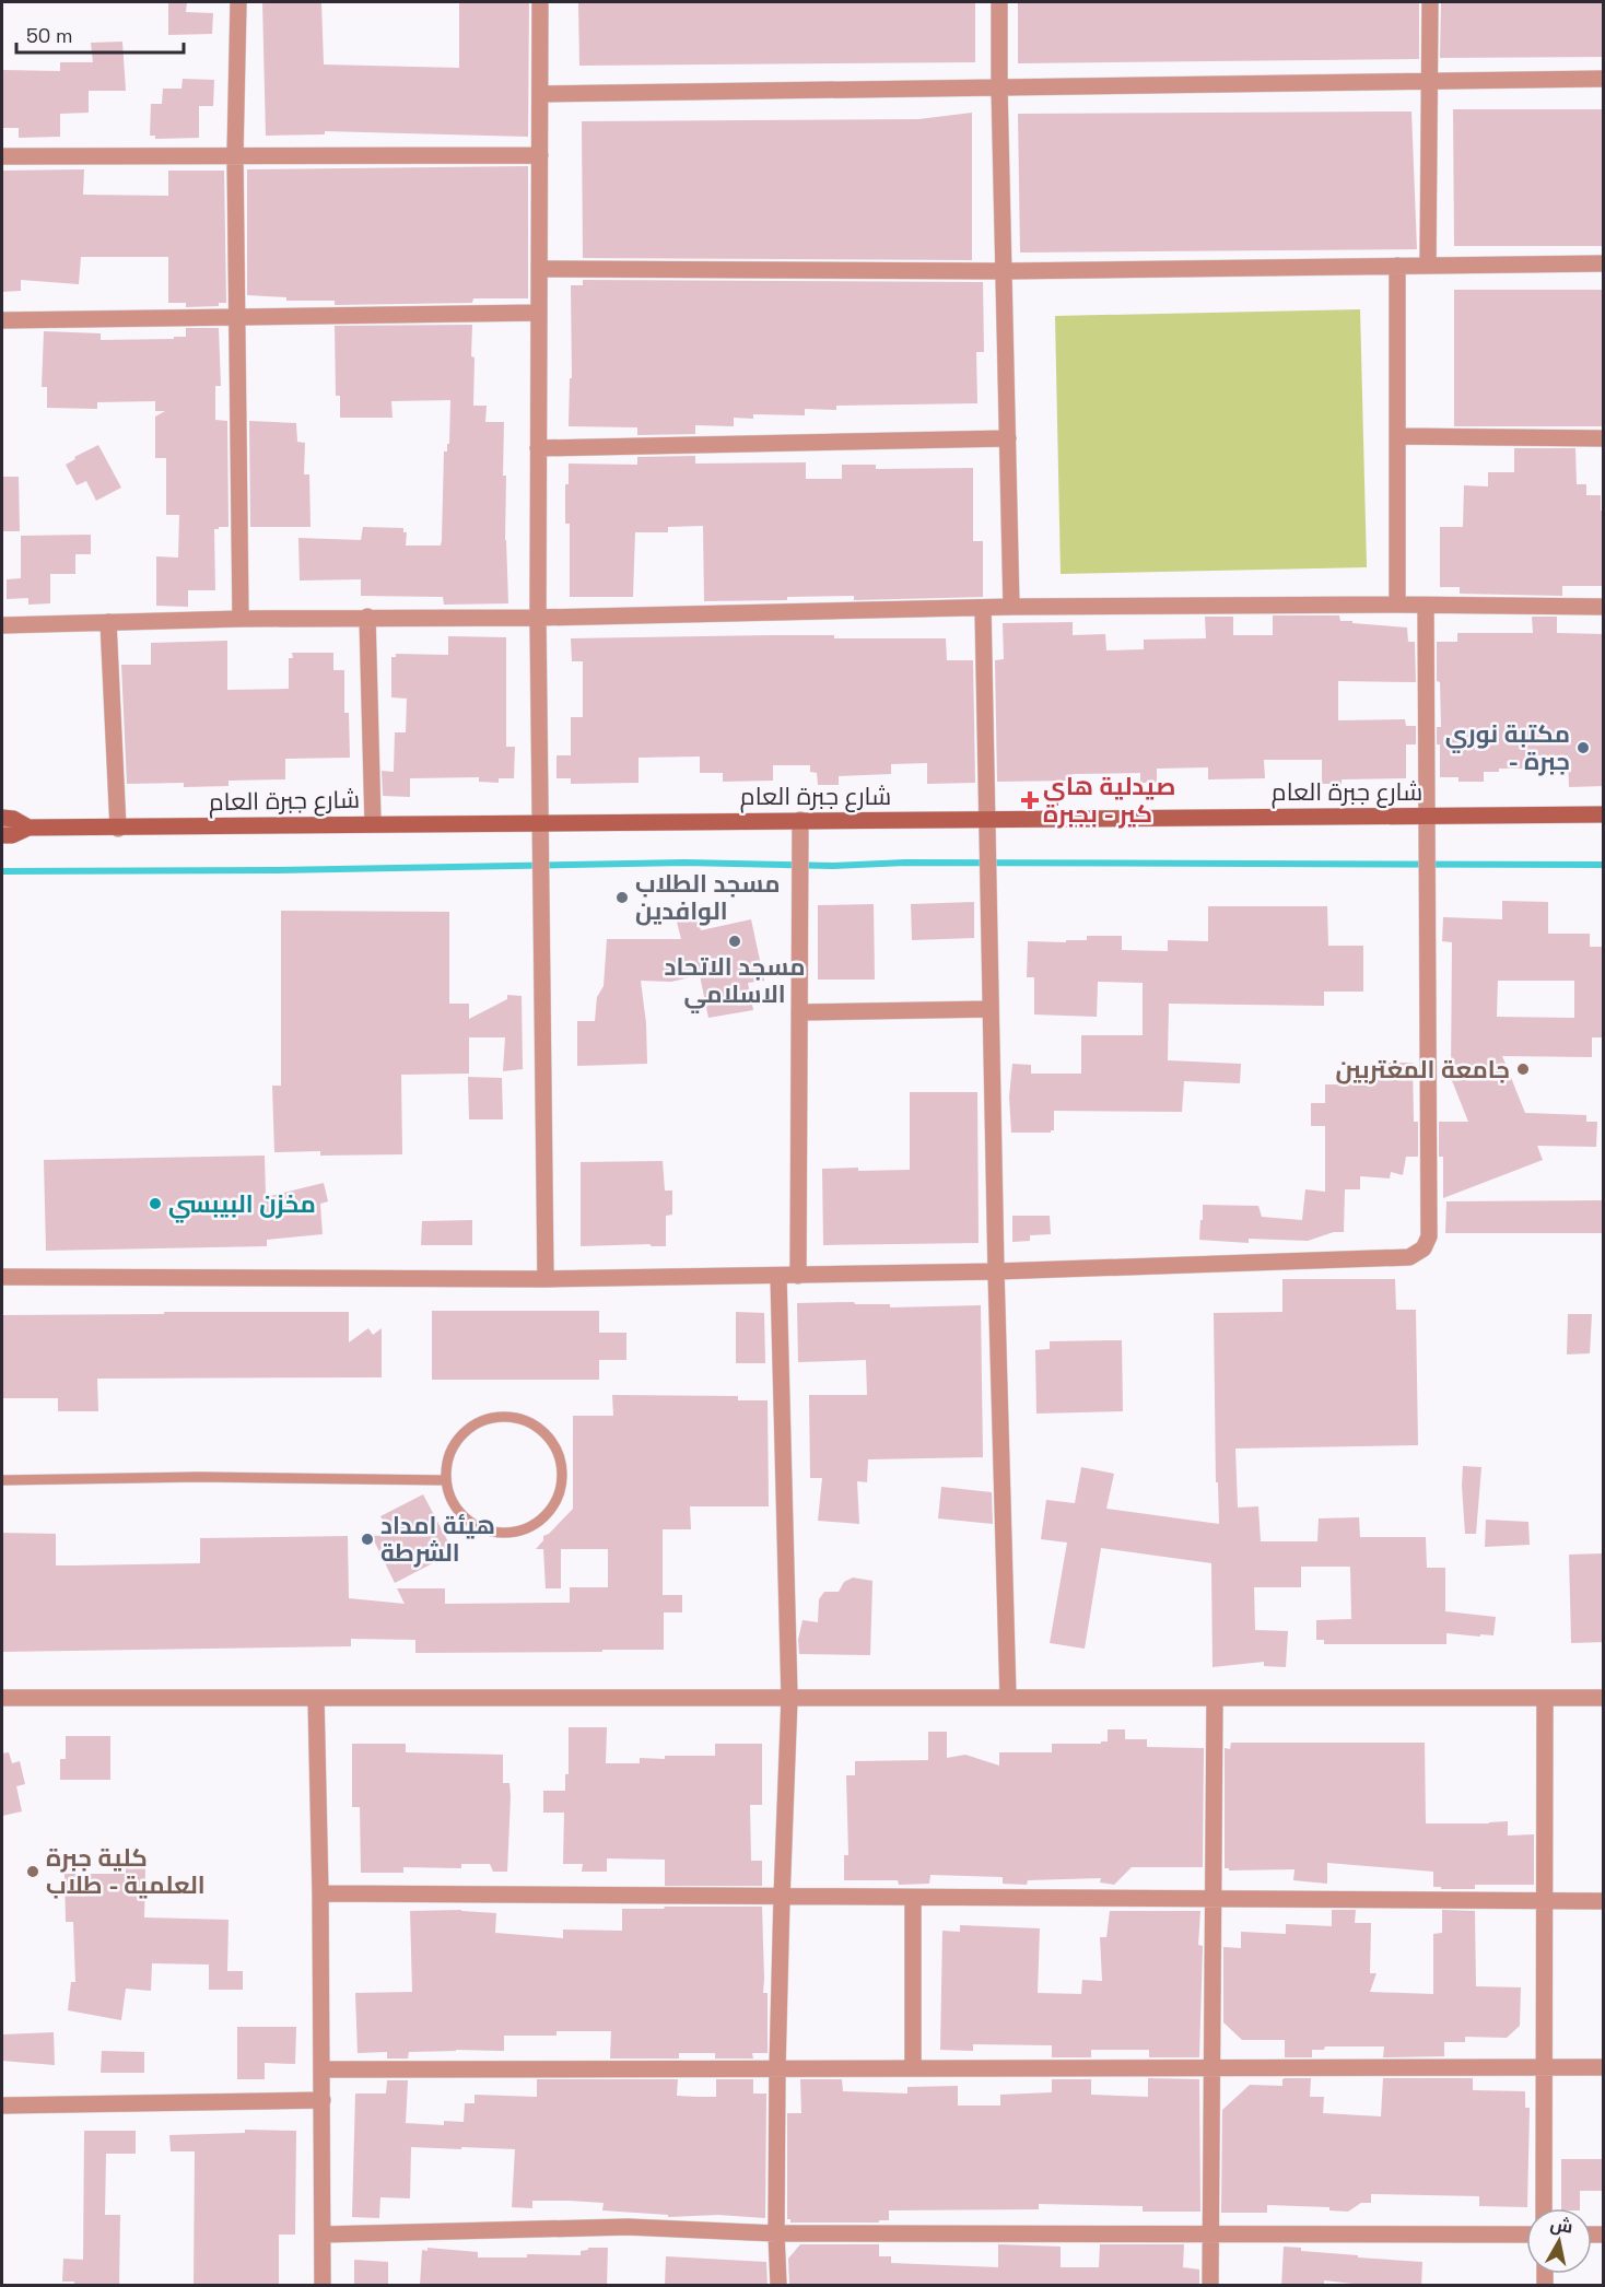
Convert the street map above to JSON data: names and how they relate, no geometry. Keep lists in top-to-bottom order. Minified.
{"streets":{"main road":["شارع جبرة العام"]},"places":{"other":["مكتبة نوري - جبرة","مسجد الطلاب الوافدين","مسجد الاتحاد الاسلامي","جامعة المغتربين","مخزن البيبسي","هيئة امداد الشرطة","كلية جبرة العلمية - طلاب"],"health":["صيدلية هاي كير - بجبرة"]},"scale_bar":"50 m","north":"top"}
